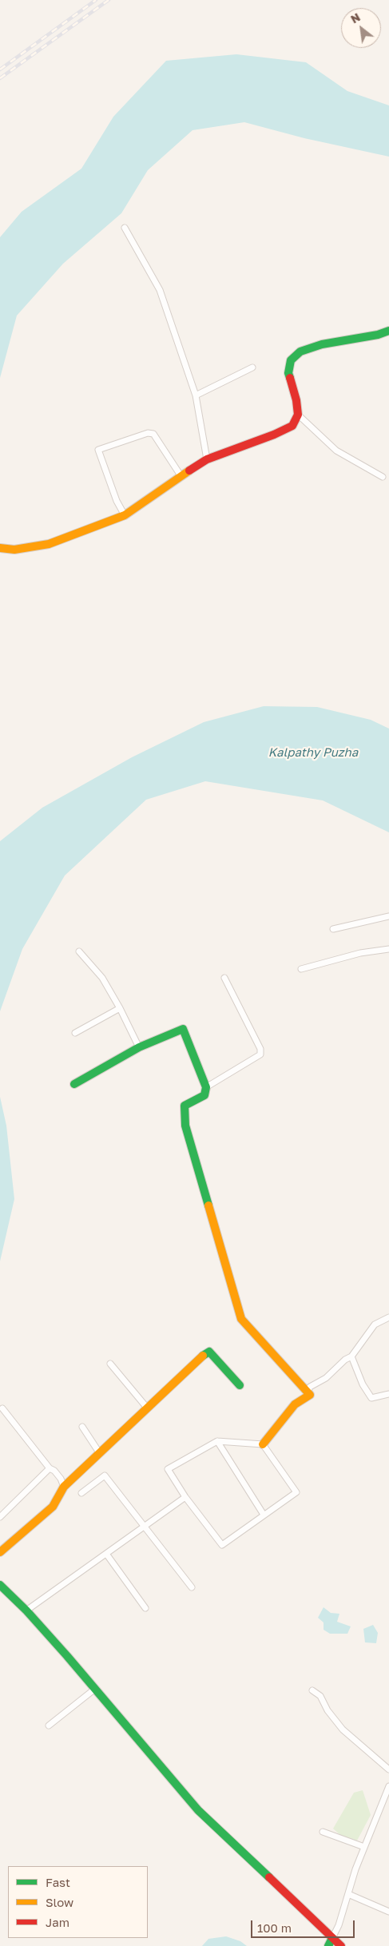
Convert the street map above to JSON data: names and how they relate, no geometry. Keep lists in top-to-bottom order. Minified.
{"water":["Kalpathy Puzha"],"legend":["Fast","Slow","Jam"],"scale_bar":"100 m","north":"top left"}
